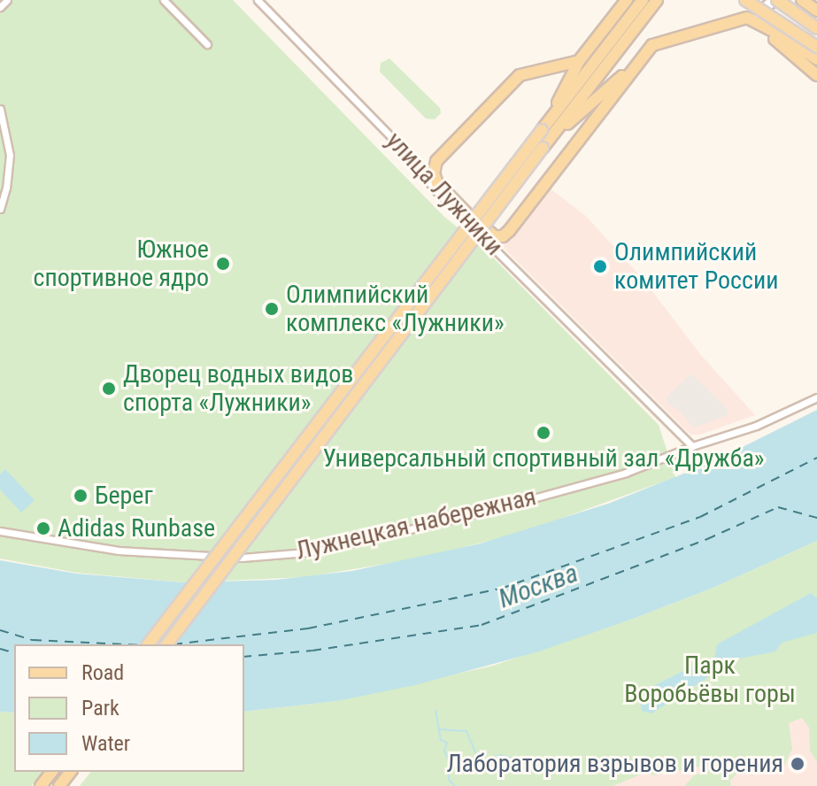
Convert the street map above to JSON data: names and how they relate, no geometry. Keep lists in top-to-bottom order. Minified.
{"streets":{"street":["улица Лужники","Лужнецкая набережная"]},"crossings":[["улица Лужники","Лужнецкая набережная"]],"water":["Москва"],"parks":["Парк Воробьёвы горы"],"places":["Южное спортивное ядро","Олимпийский комитет России","Олимпийский комплекс «Лужники»","Дворец водных видов спорта «Лужники»","Универсальный спортивный зал «Дружба»","Берег","Adidas Runbase","Лаборатория взрывов и горения"],"legend":["Road","Park","Water"]}
